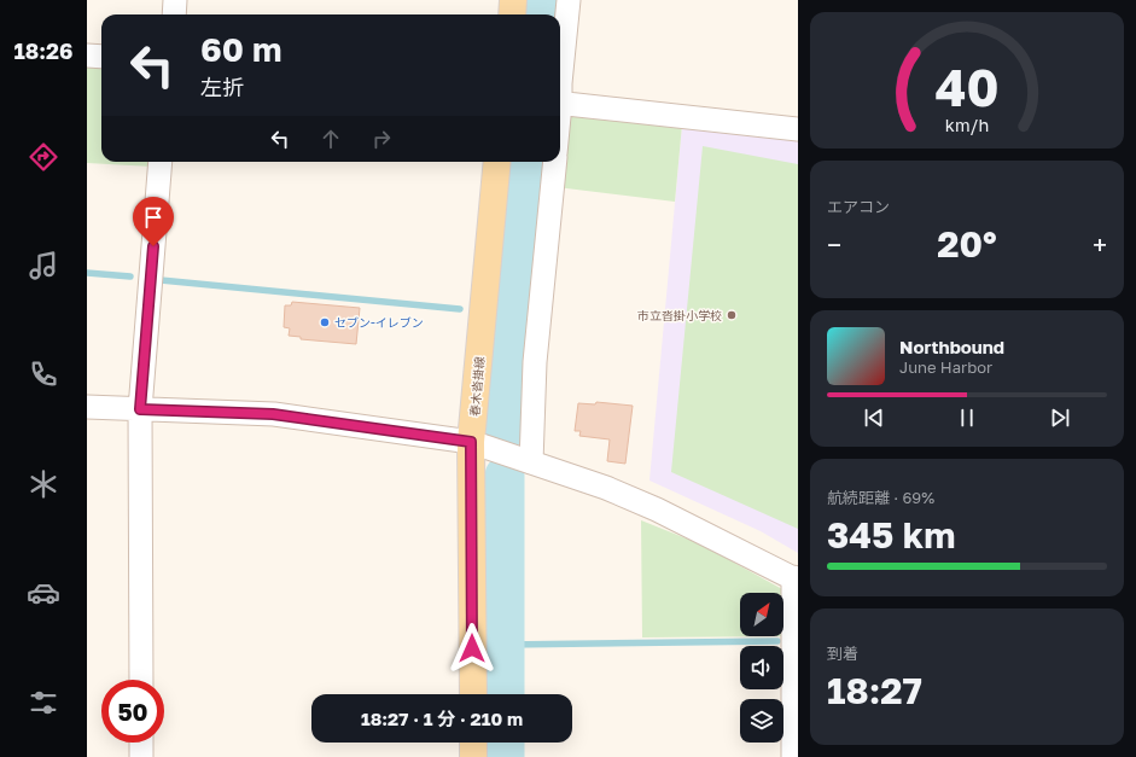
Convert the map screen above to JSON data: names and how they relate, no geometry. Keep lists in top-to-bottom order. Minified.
{"streets":{"main road":["春木沓掛線"]},"places":["市立沓掛小学校","セブン-イレブン"],"north":"top right","page":{"tabs":"18:26","turn":["60 m","左折"],"tile":["エアコン",["航続距離 · 69%","345 km"],["到着","18:27"]],"heat":["−","20°","+"],"song":["Northbound","June Harbor"],"limit":"50","trip":"18:27 · 1 分 · 210 m","gauge":["40","km/h"]}}
